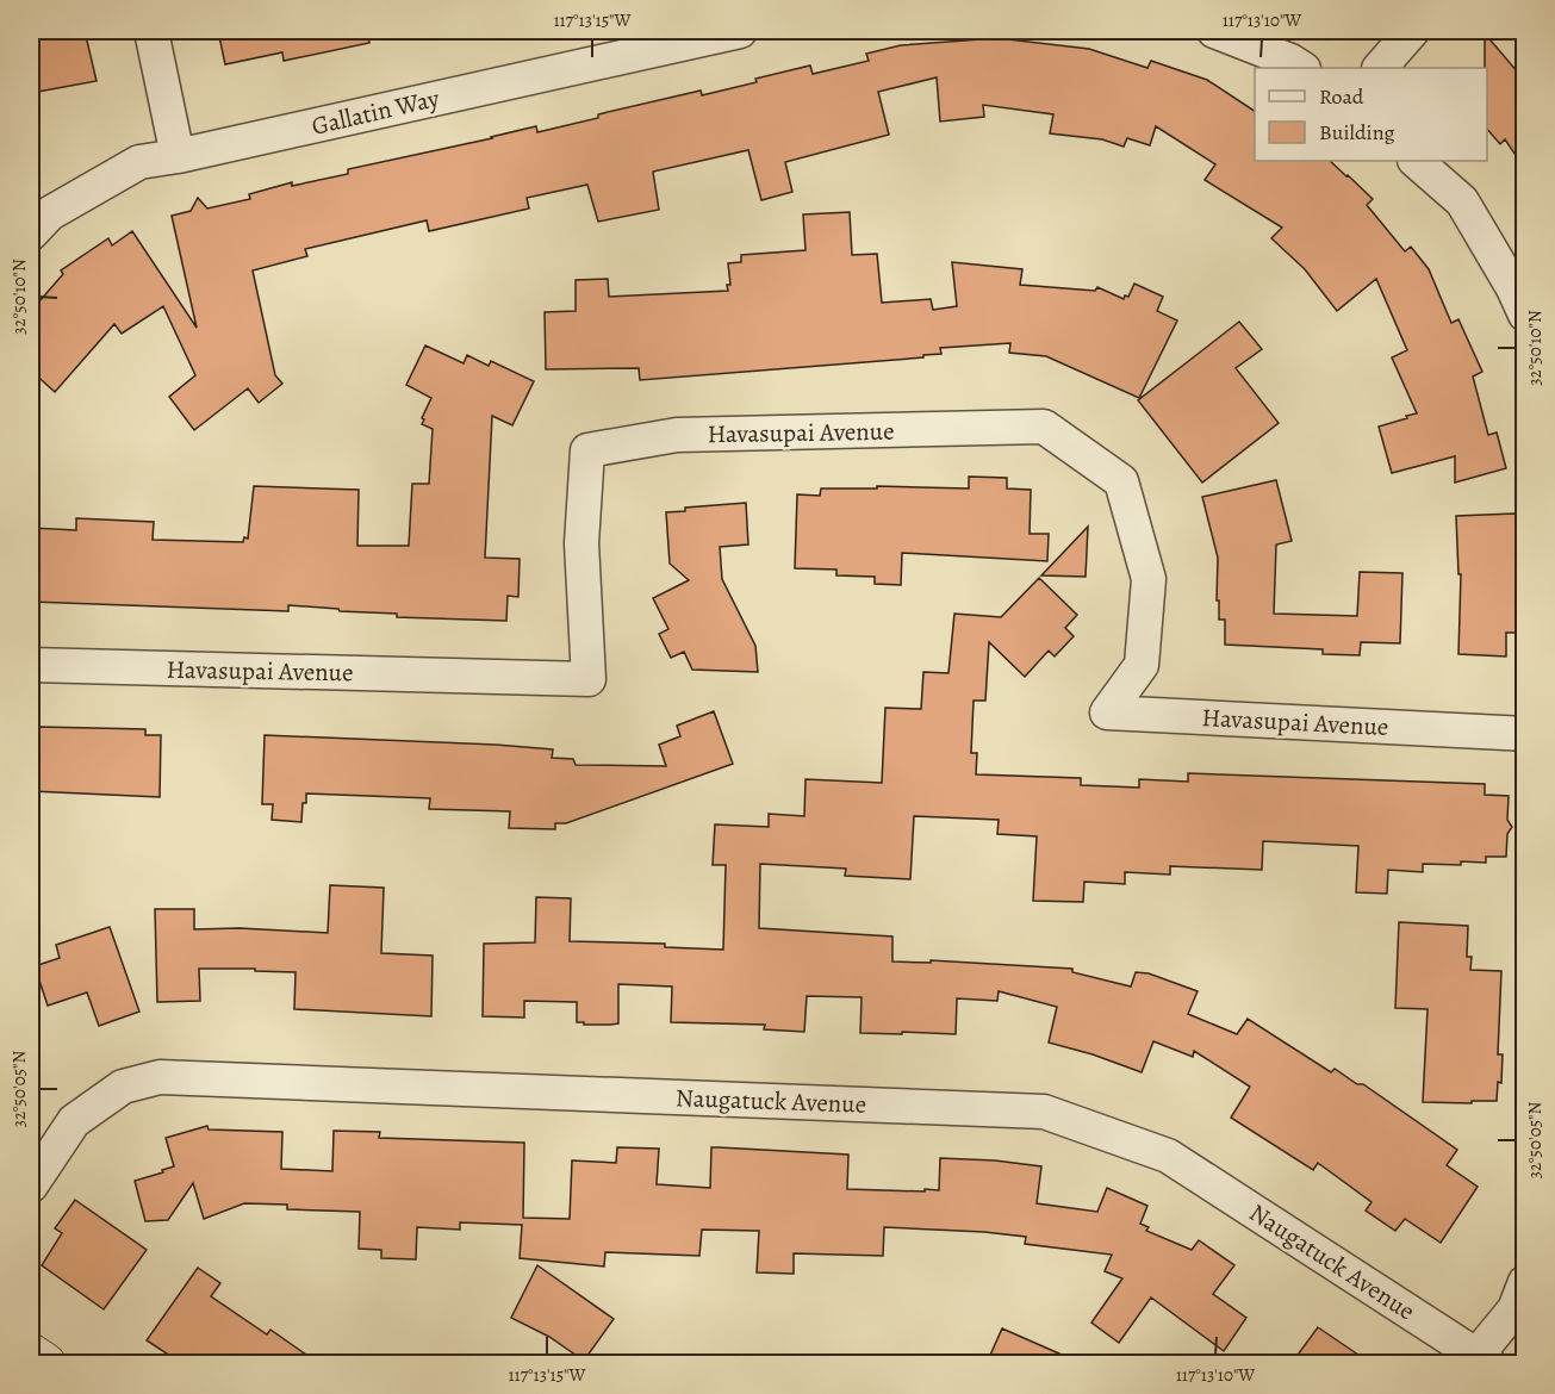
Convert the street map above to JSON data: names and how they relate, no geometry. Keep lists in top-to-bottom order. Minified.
{"streets":{"street":["Gallatin Way","Havasupai Avenue","Naugatuck Avenue"]},"legend":["Road","Building"],"coordinates":["117°13'15\"W","117°13'10\"W","32°50'10\"N","32°50'05\"N"]}
